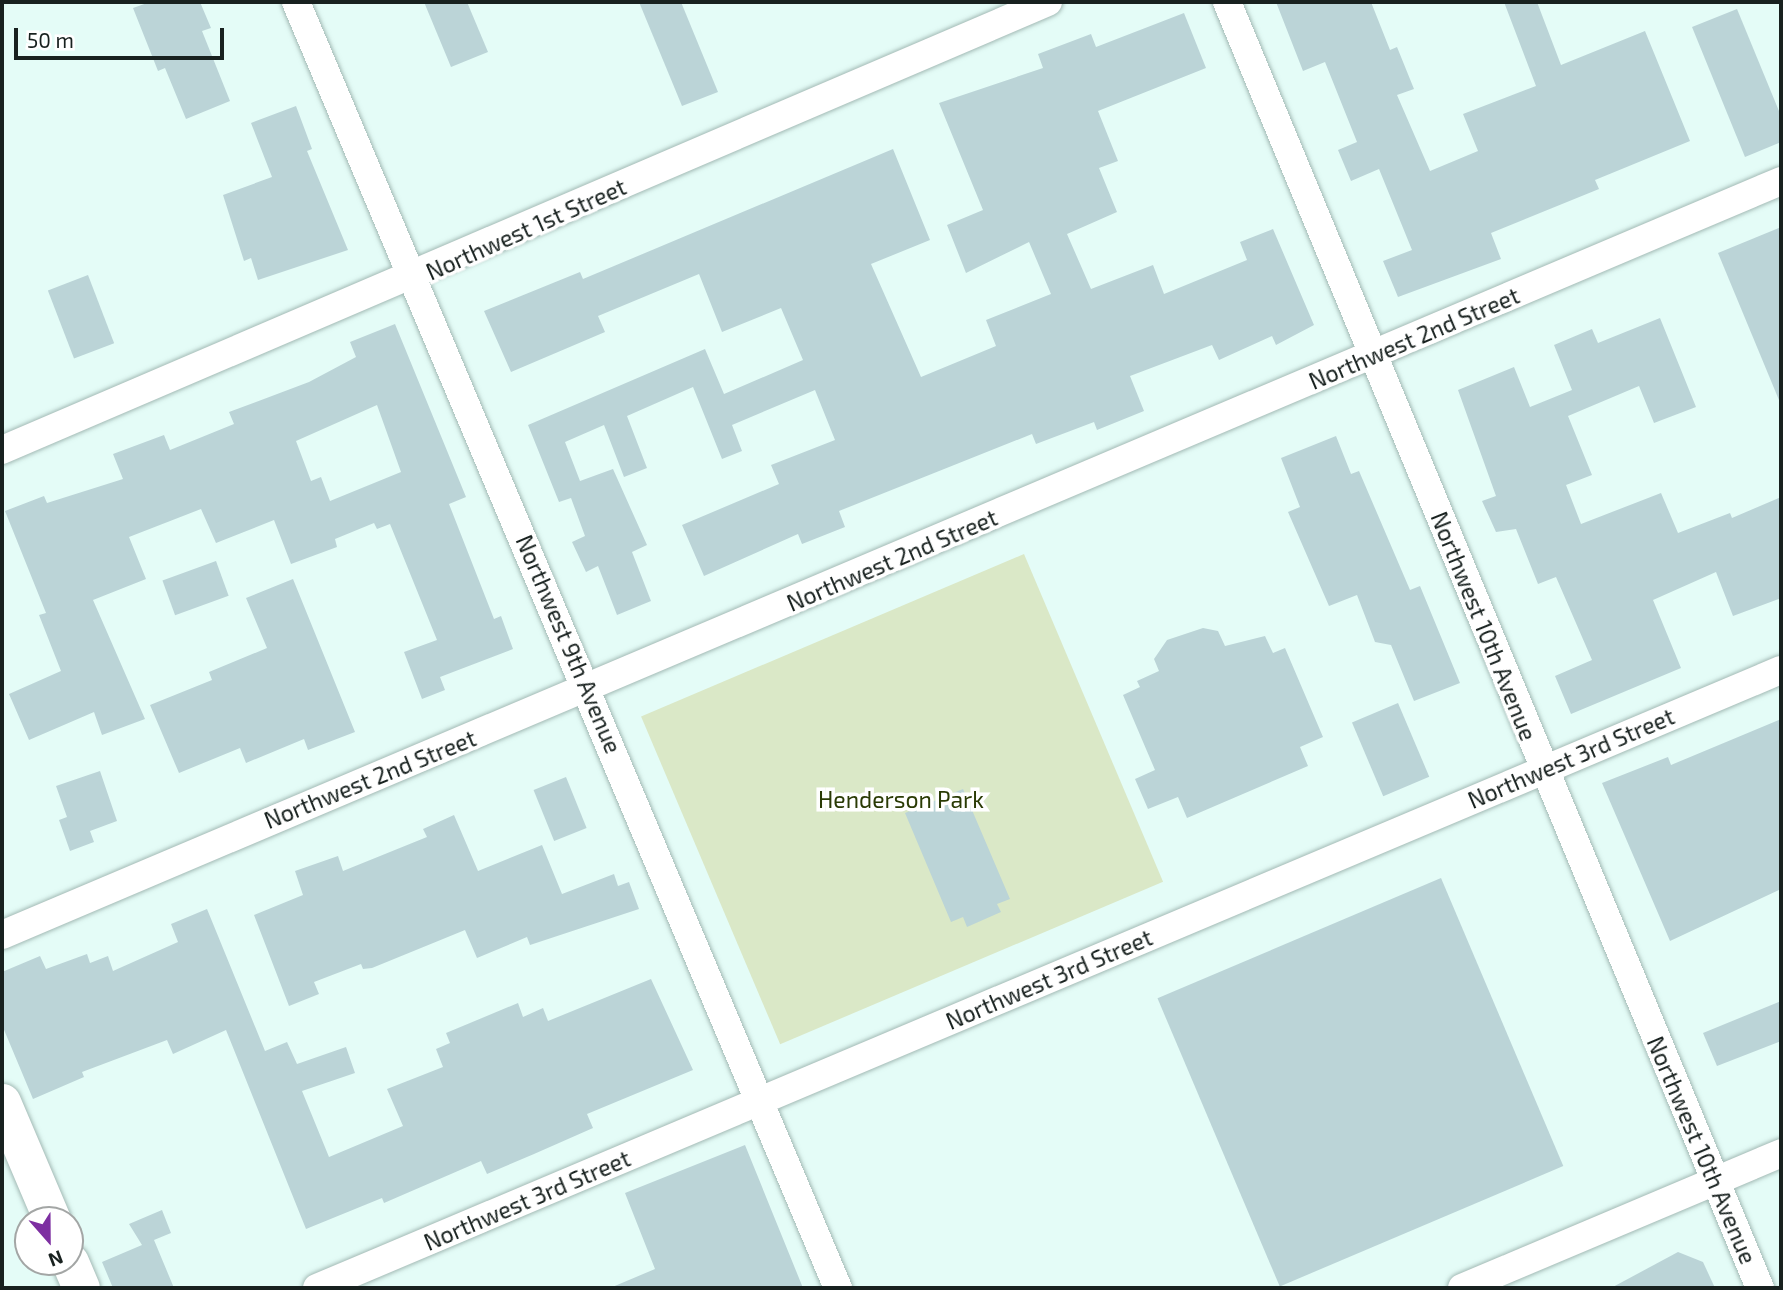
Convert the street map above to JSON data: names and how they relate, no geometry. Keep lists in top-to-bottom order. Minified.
{"streets":{"street":["Northwest 1st Street","Northwest 2nd Street","Northwest 10th Avenue","Northwest 9th Avenue","Northwest 3rd Street"]},"crossings":[["Northwest 1st Street","Northwest 9th Avenue"],["Northwest 2nd Street","Northwest 10th Avenue"],["Northwest 2nd Street","Northwest 9th Avenue"],["Northwest 10th Avenue","Northwest 3rd Street"],["Northwest 9th Avenue","Northwest 3rd Street"]],"parks":["Henderson Park"],"scale_bar":"50 m","north":"bottom"}
